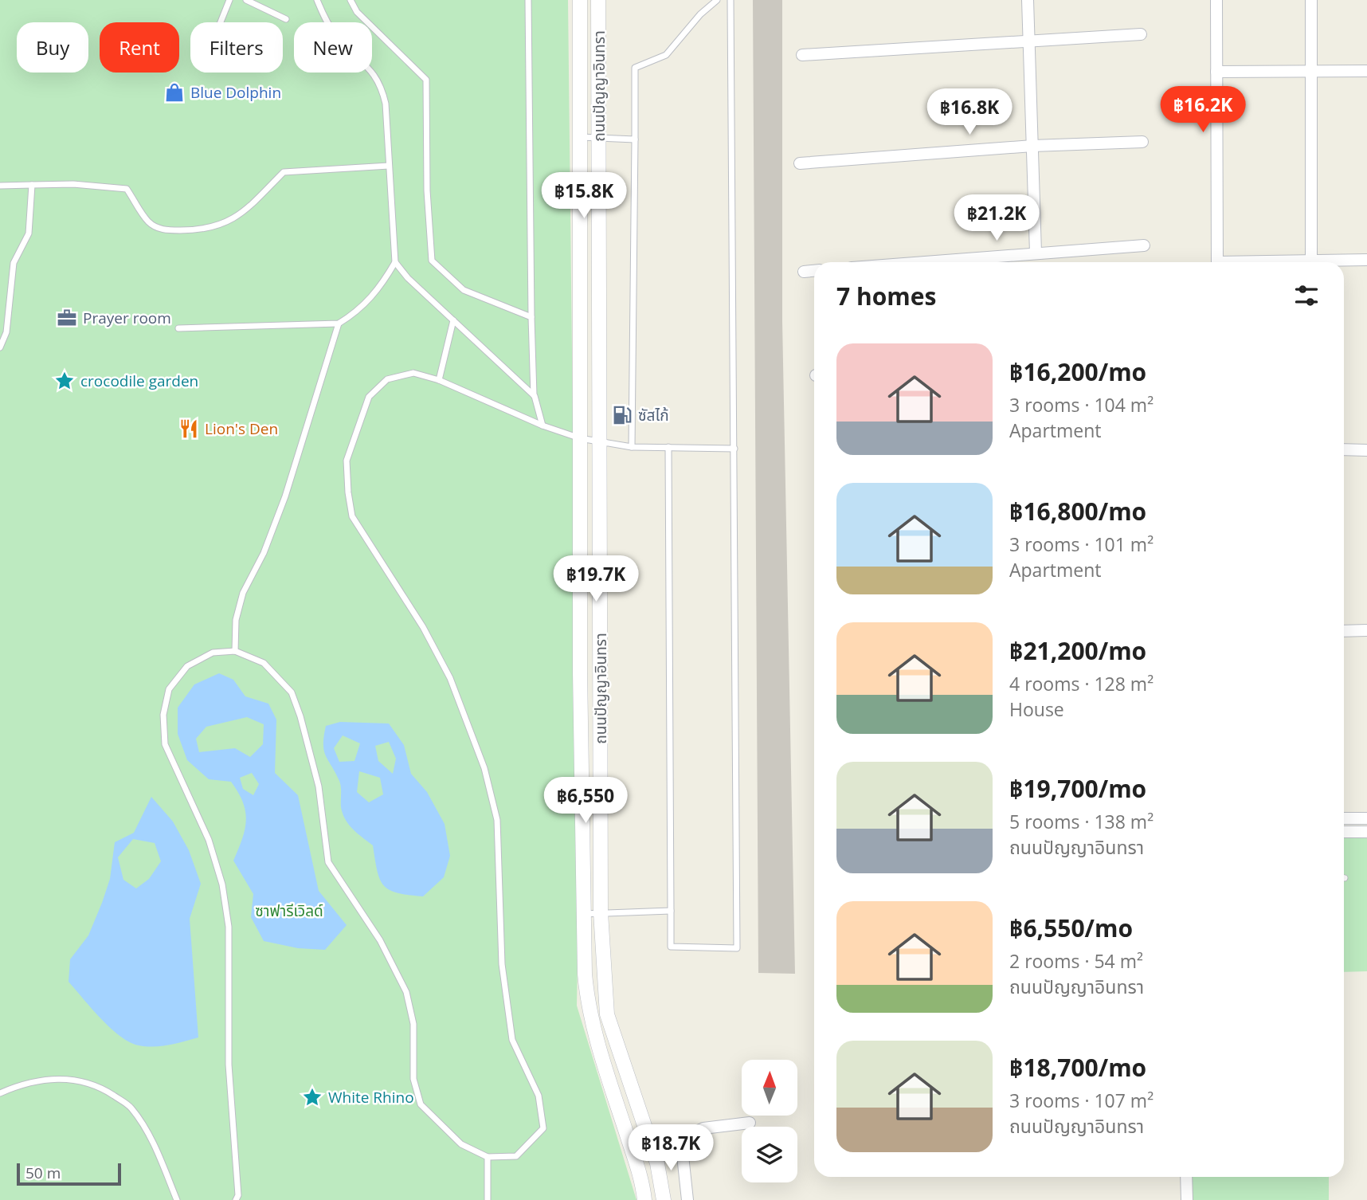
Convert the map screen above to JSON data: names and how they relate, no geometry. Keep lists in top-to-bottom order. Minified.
{"streets":{"street":["ถนนปัญญาอินทรา"]},"parks":["ซาฟารีเวิลด์"],"places":{"shop":["Blue Dolphin"],"office":["Prayer room"],"place":["crocodile garden","White Rhino"],"fuel station":["ซัสไก้"],"restaurant":["Lion's Den"]},"scale_bar":"50 m","north":"top","page":{"chip":["Buy","Rent","Filters","New"],"price":["฿16.2K","฿16.8K","฿15.8K","฿21.2K","฿19.7K","฿6,550","฿18.7K"],"heading":"7 homes","list":[{"name":"฿16,200/mo","note":"3 rooms · 104 m² · Apartment"},{"name":"฿16,800/mo","note":"3 rooms · 101 m² · Apartment"},{"name":"฿21,200/mo","note":"4 rooms · 128 m² · House"},{"name":"฿19,700/mo","note":"5 rooms · 138 m² · ถนนปัญญาอินทรา"},{"name":"฿6,550/mo","note":"2 rooms · 54 m² · ถนนปัญญาอินทรา"},{"name":"฿18,700/mo","note":"3 rooms · 107 m² · ถนนปัญญาอินทรา"}],"scale":"50 m"}}
